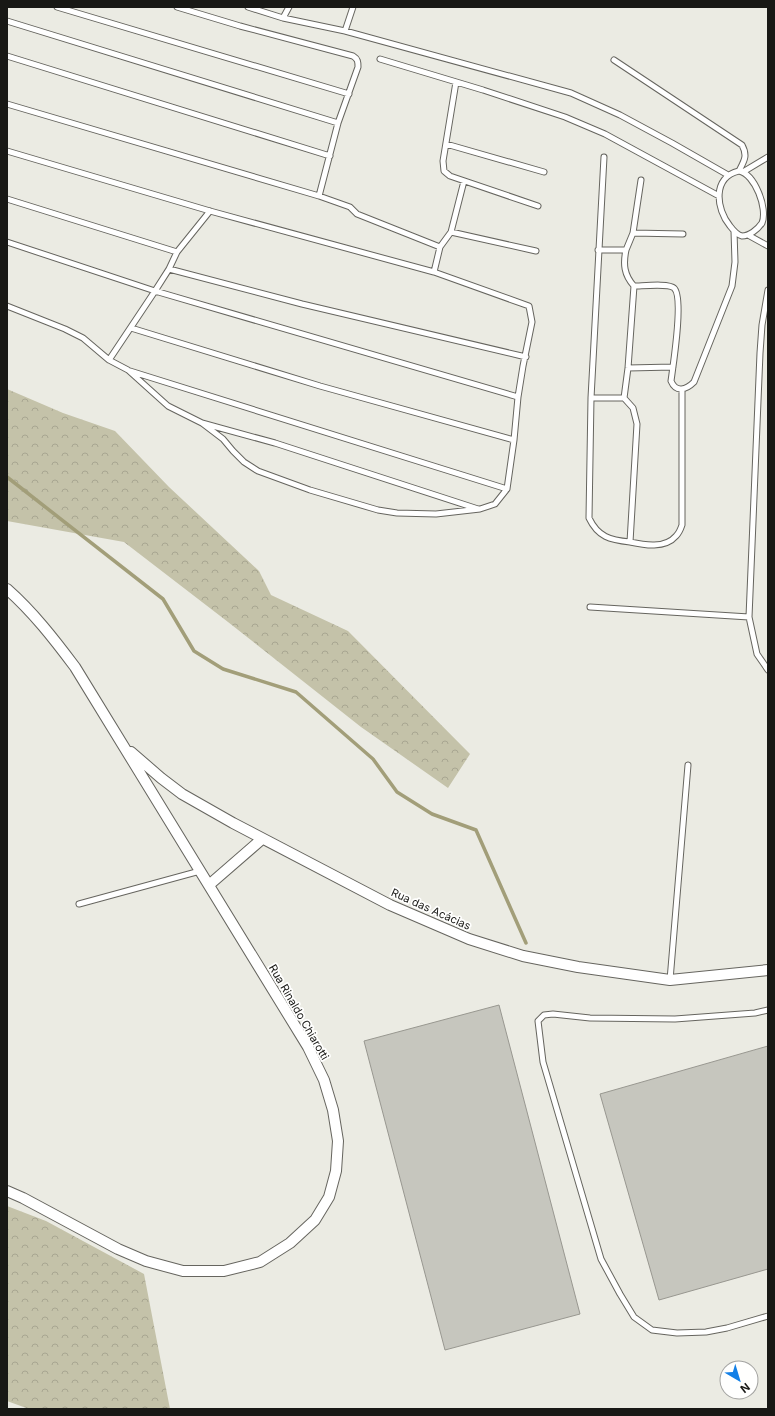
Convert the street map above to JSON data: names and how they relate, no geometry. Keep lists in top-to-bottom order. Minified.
{"streets":{"street":["Rua das Acácias","Rua Rinaldo Chiarotti"]},"crossings":[["Rua das Acácias","Rua Rinaldo Chiarotti"]],"north":"bottom right"}
